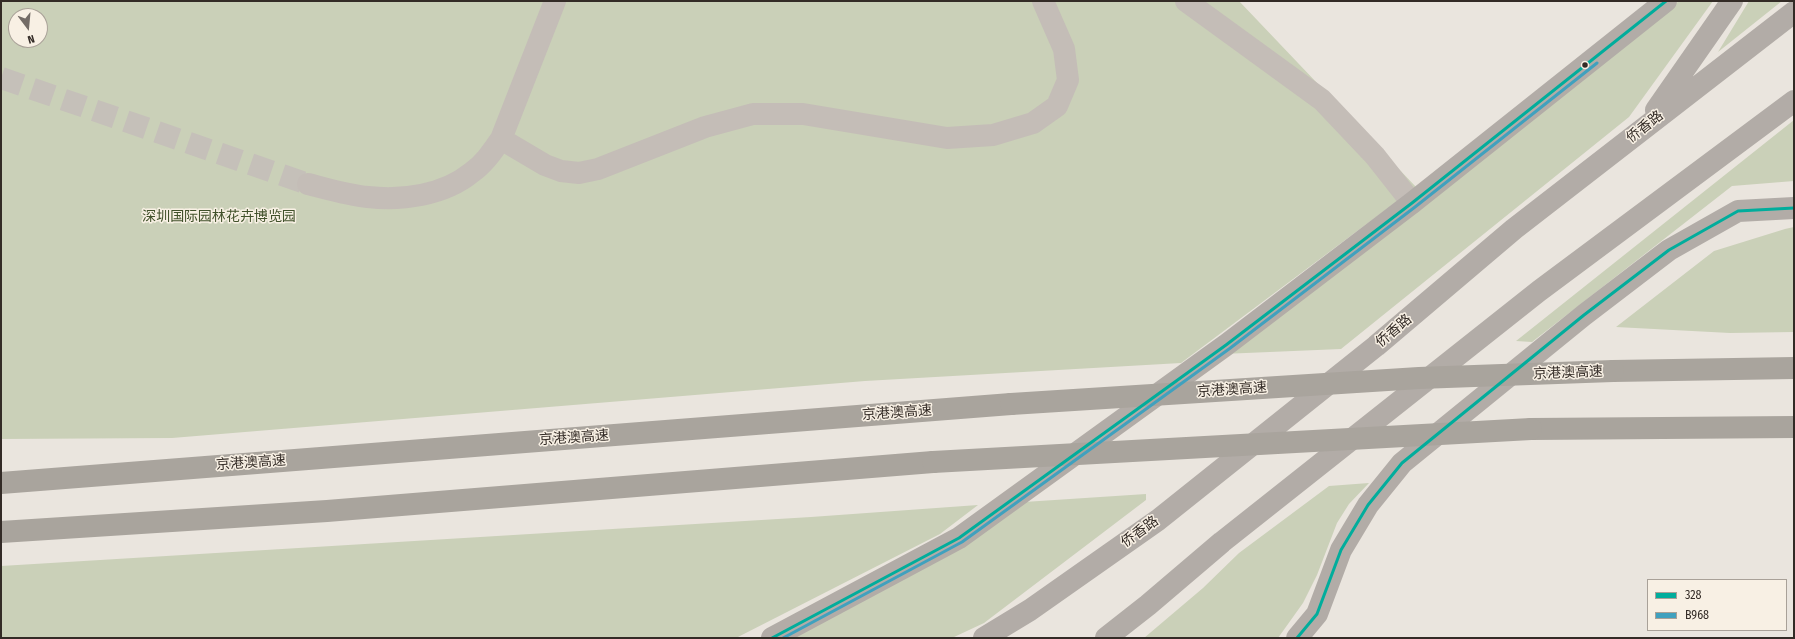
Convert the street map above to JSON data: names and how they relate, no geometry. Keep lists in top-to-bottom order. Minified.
{"streets":{"highway":["京港澳高速"],"main road":["侨香路"]},"parks":["深圳国际园林花卉博览园"],"lines":["transit line 328","transit line B968"],"legend":["328","B968"],"north":"bottom"}
